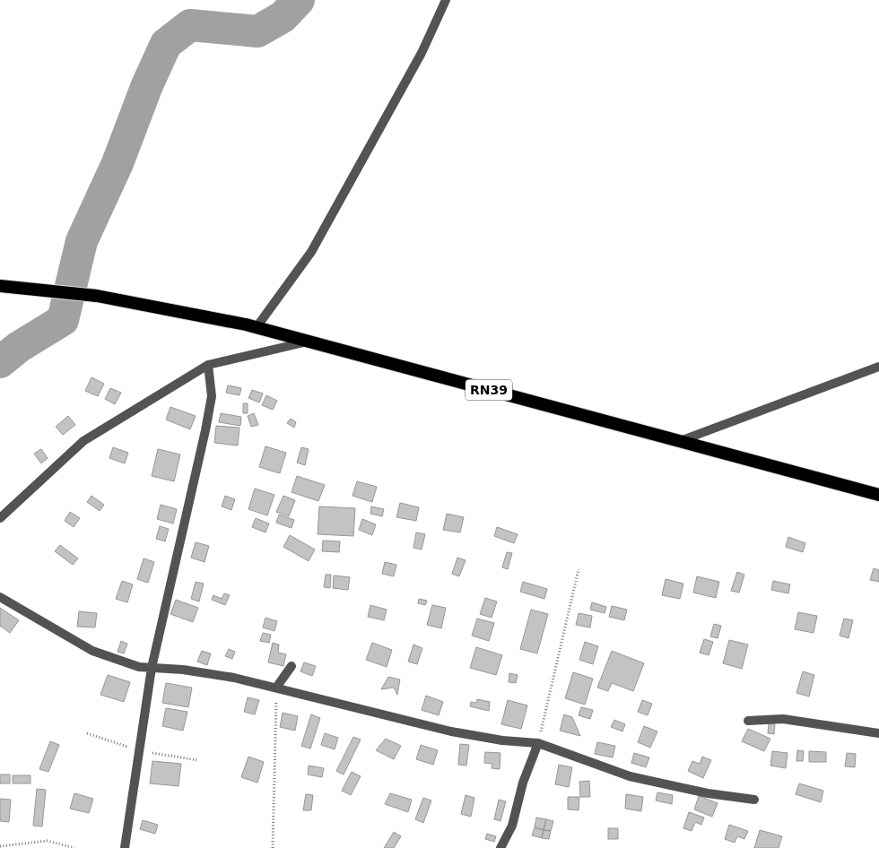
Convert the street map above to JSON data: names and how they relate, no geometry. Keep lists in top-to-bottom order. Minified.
{"streets":{"highway":["RN39"]}}
